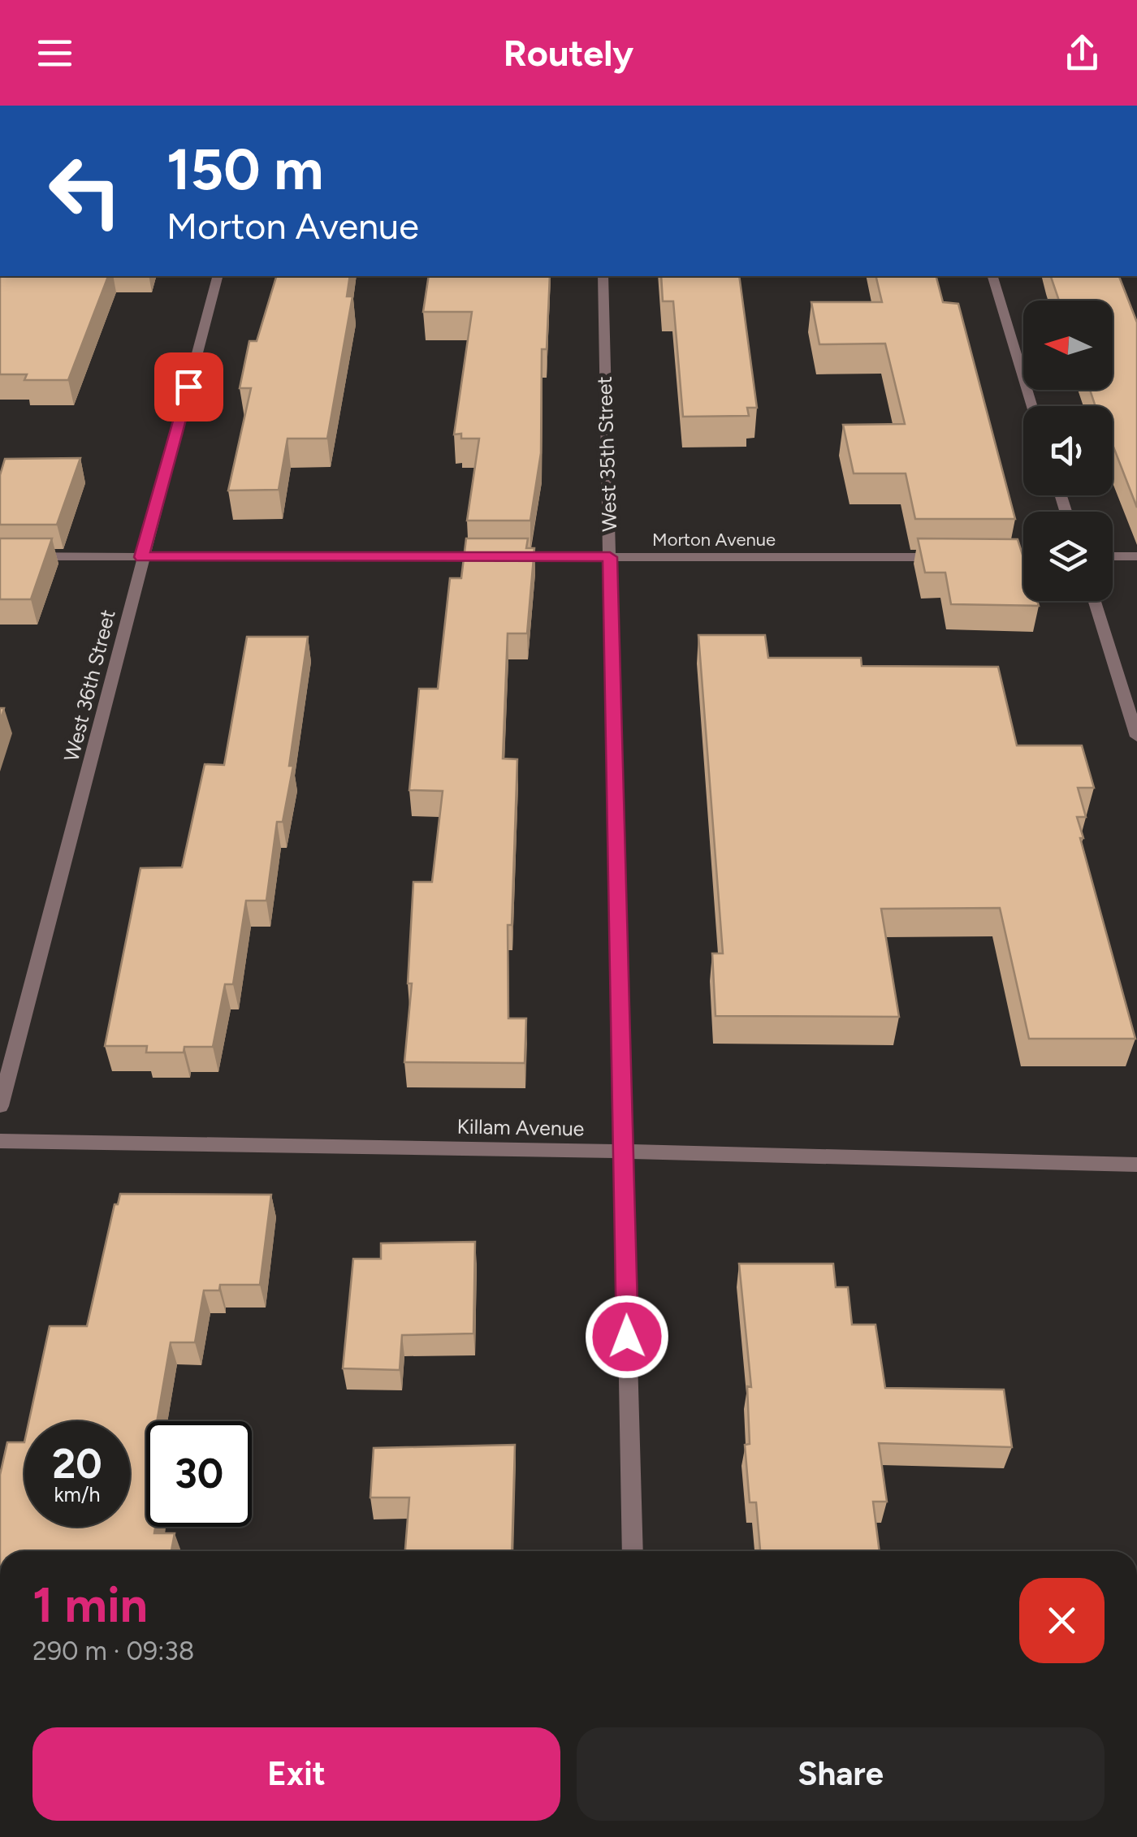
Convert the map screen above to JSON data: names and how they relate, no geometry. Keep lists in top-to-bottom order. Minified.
{"streets":{"street":["West 35th Street","Morton Avenue","West 36th Street","Killam Avenue"]},"crossings":[["West 35th Street","Morton Avenue"],["West 35th Street","Killam Avenue"],["Morton Avenue","West 36th Street"]],"north":"left","page":{"header":"Routely","turn":["150 m","Morton Avenue"],"speed":"20 km/h","limit":"30","heading":["1 min","290 m · 09:38"],"buttons":["Exit","Share"]}}
